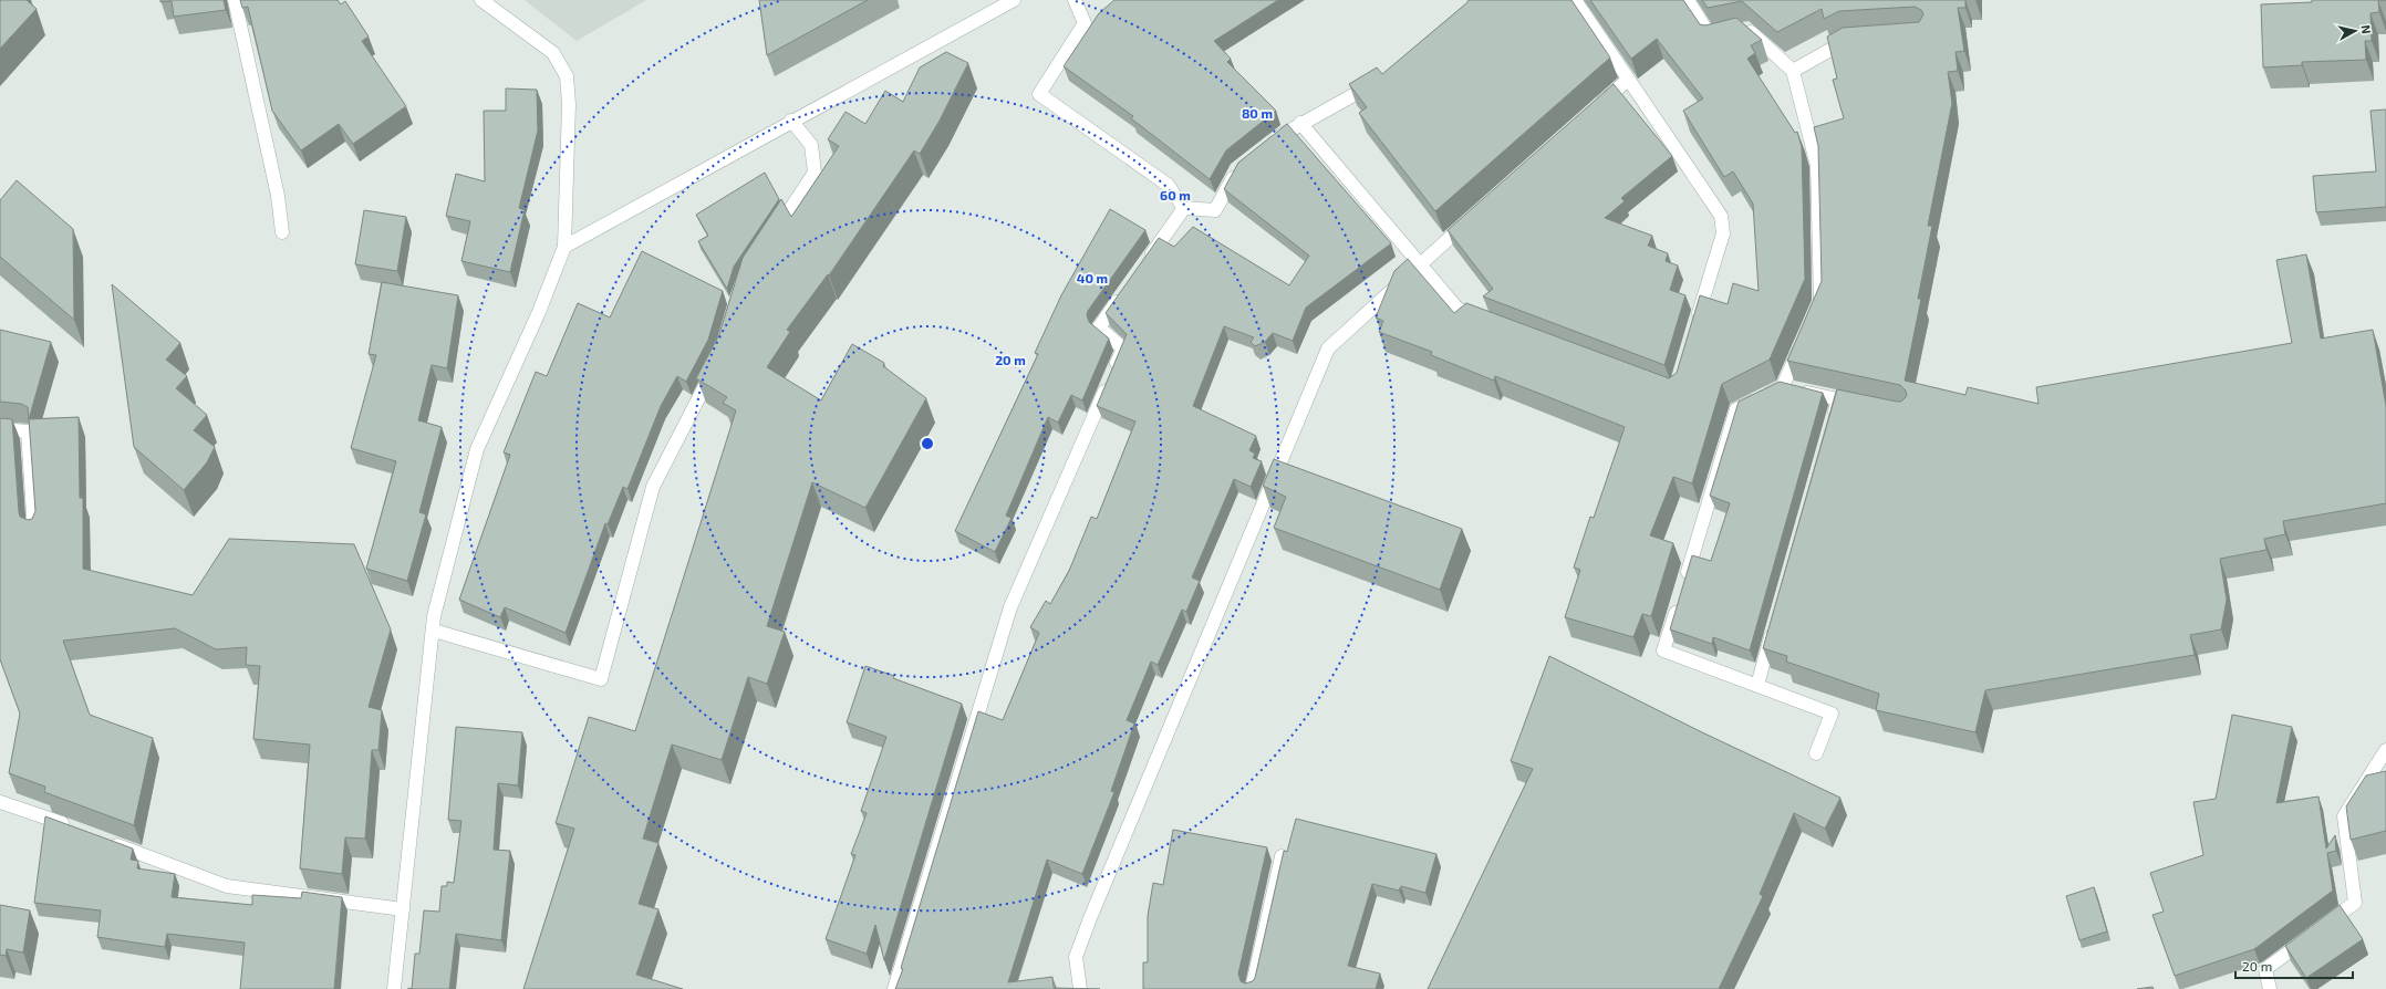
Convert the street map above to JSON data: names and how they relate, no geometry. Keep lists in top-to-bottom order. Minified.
{"scale_bar":"20 m","north":"right","rings":["80 m","60 m","40 m","20 m"]}
